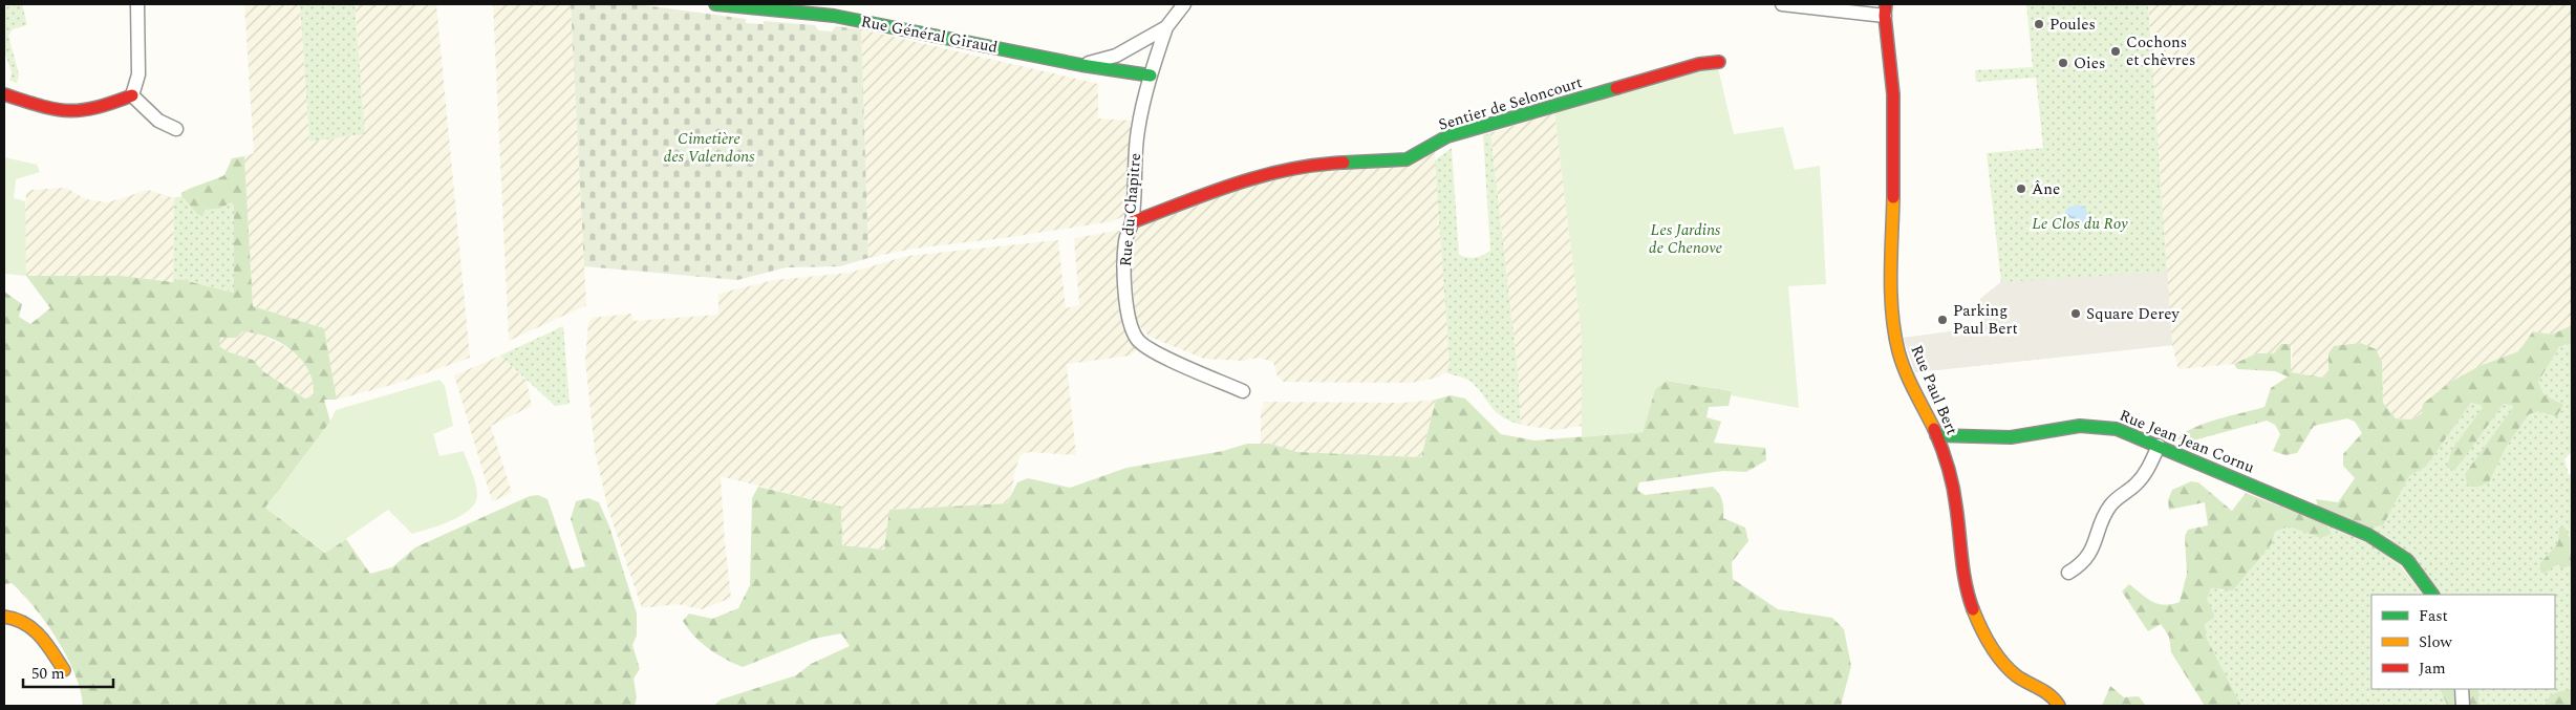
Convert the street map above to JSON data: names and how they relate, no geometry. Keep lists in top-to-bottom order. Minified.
{"streets":{"street":["Rue Général Giraud","Sentier de Seloncourt","Rue du Chapitre","Rue Paul Bert","Rue Jean Jean Cornu"]},"crossings":[["Rue Général Giraud","Rue du Chapitre"],["Sentier de Seloncourt","Rue du Chapitre"],["Rue Paul Bert","Rue Jean Jean Cornu"]],"parks":["Cimetière des Valendons","Le Clos du Roy","Les Jardins de Chenove"],"places":["Poules","Cochons et chèvres","Oies","Âne","Square Derey","Parking Paul Bert"],"legend":["Fast","Slow","Jam"],"scale_bar":"50 m"}
